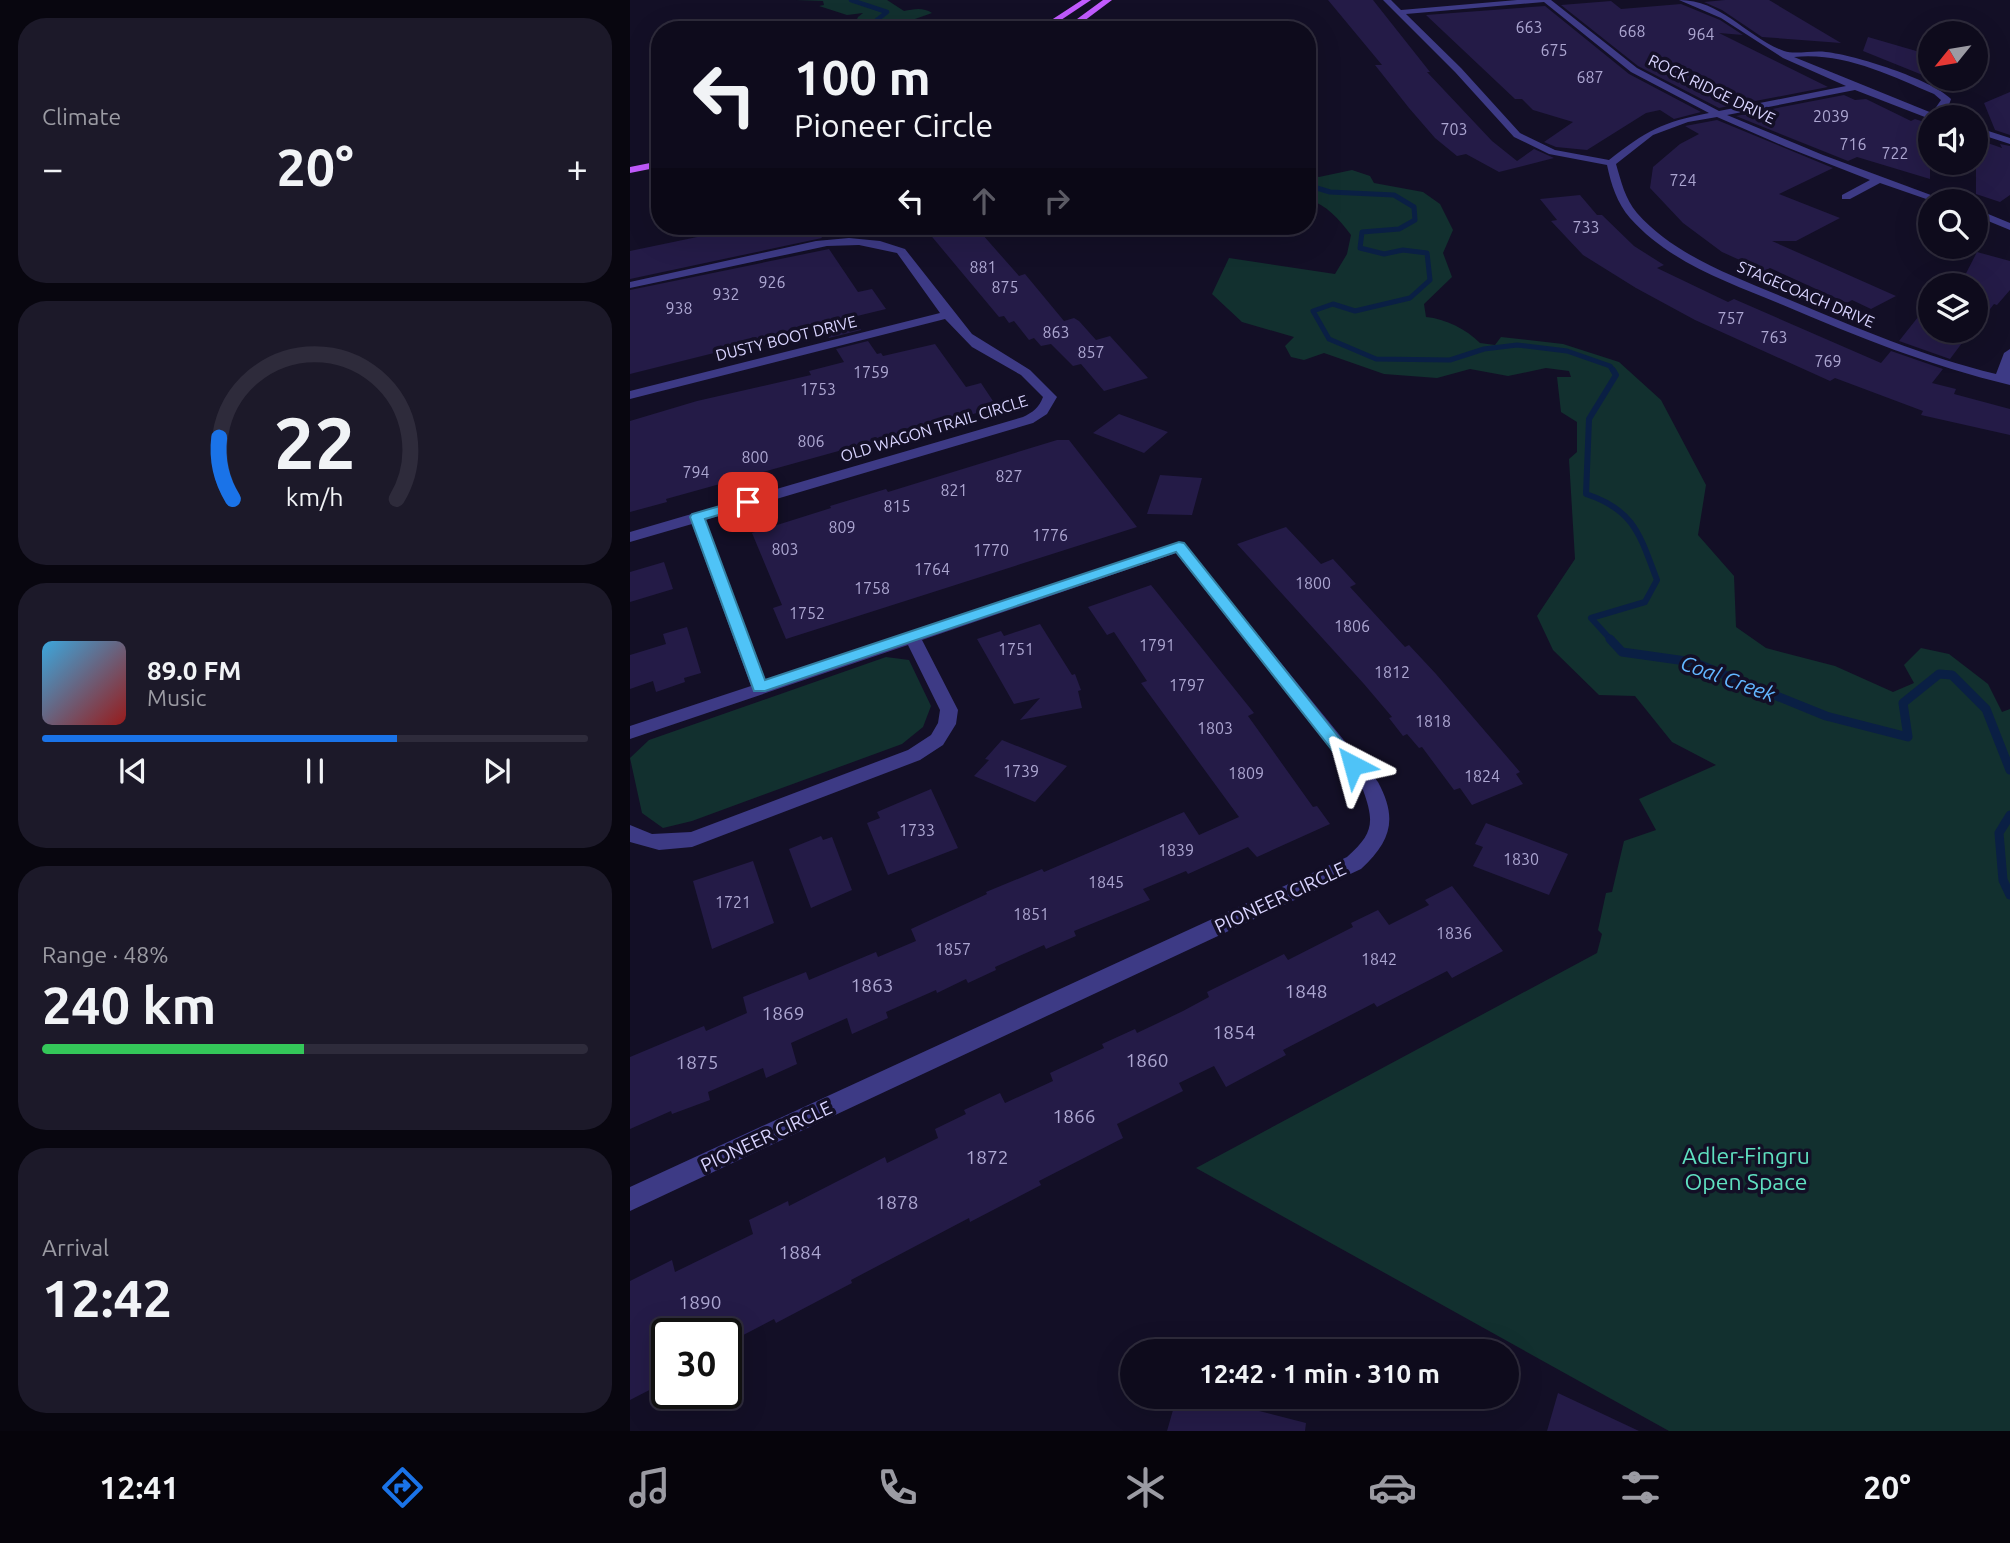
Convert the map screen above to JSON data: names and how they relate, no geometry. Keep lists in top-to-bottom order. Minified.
{"streets":{"street":["ROCK RIDGE DRIVE","STAGECOACH DRIVE","DUSTY BOOT DRIVE","OLD WAGON TRAIL CIRCLE","PIONEER CIRCLE"]},"crossings":[["DUSTY BOOT DRIVE","OLD WAGON TRAIL CIRCLE"]],"water":["Coal Creek"],"parks":["Adler-Fingru Open Space"],"house_numbers":["663","668","964","675","687","2039","703","716","722","724","733","881","926","875","932","938","757","863","763","857","769","1759","1753","806","800","794","827","821","815","809","1776","803","1770","1764","1800","1758","1752","1806","1791","1751","1812","1797","1818","1803","1739","1809","1824","1733","1839","1830","1845","1721","1851","1836","1857","1842","1863","1848","1869","1854","1860","1875","1866","1872","1878","1884","1890"],"north":"bottom left","page":{"tile":["Climate",["Range · 48%","240 km"],["Arrival","12:42"]],"turn":["100 m","Pioneer Circle"],"heat":["−","20°","+"],"song":["89.0 FM","Music"],"limit":"30","trip":"12:42 · 1 min · 310 m","tabs":["12:41","20°"],"gauge":["22","km/h"]}}
